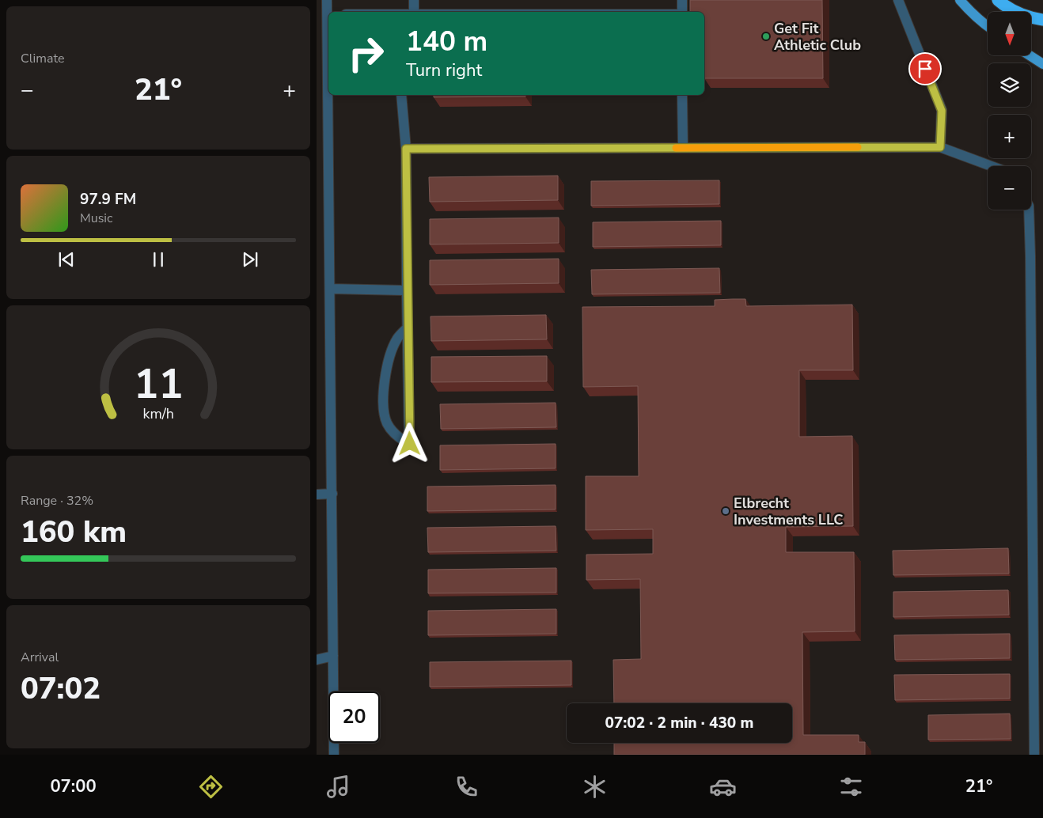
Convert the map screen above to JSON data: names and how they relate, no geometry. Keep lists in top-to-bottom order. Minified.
{"places":["Get Fit Athletic Club","Elbrecht Investments LLC"],"north":"bottom","page":{"tile":["Climate",["Range · 32%","160 km"],["Arrival","07:02"]],"map_buttons":["+","−"],"turn":["140 m","Turn right"],"heat":["−","21°","+"],"song":["97.9 FM","Music"],"limit":"20","trip":"07:02 · 2 min · 430 m","tabs":["07:00","21°"],"gauge":["11","km/h"]}}
